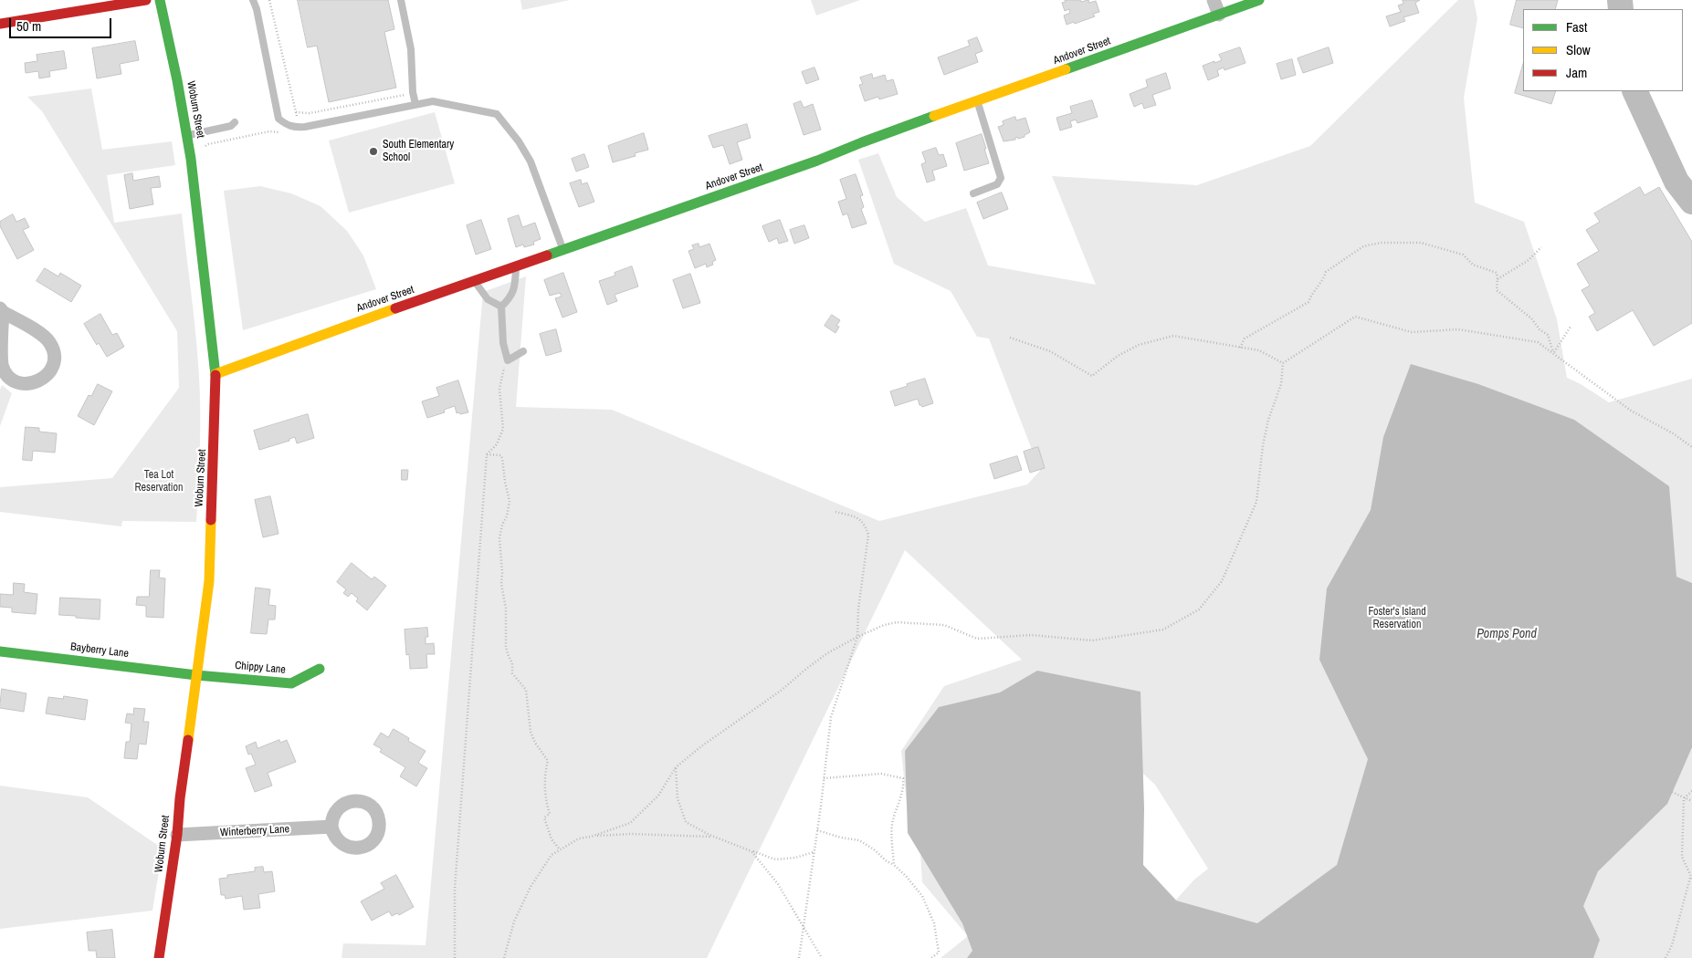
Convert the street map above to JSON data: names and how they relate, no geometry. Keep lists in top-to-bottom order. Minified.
{"streets":{"street":["Andover Street","Woburn Street","Bayberry Lane","Chippy Lane","Winterberry Lane"]},"crossings":[["Andover Street","Woburn Street"],["Woburn Street","Bayberry Lane"],["Woburn Street","Chippy Lane"],["Woburn Street","Winterberry Lane"],["Bayberry Lane","Chippy Lane"]],"water":["Pomps Pond"],"parks":["Tea Lot Reservation","Foster's Island Reservation"],"places":["South Elementary School"],"legend":["Fast","Slow","Jam"],"scale_bar":"50 m"}
